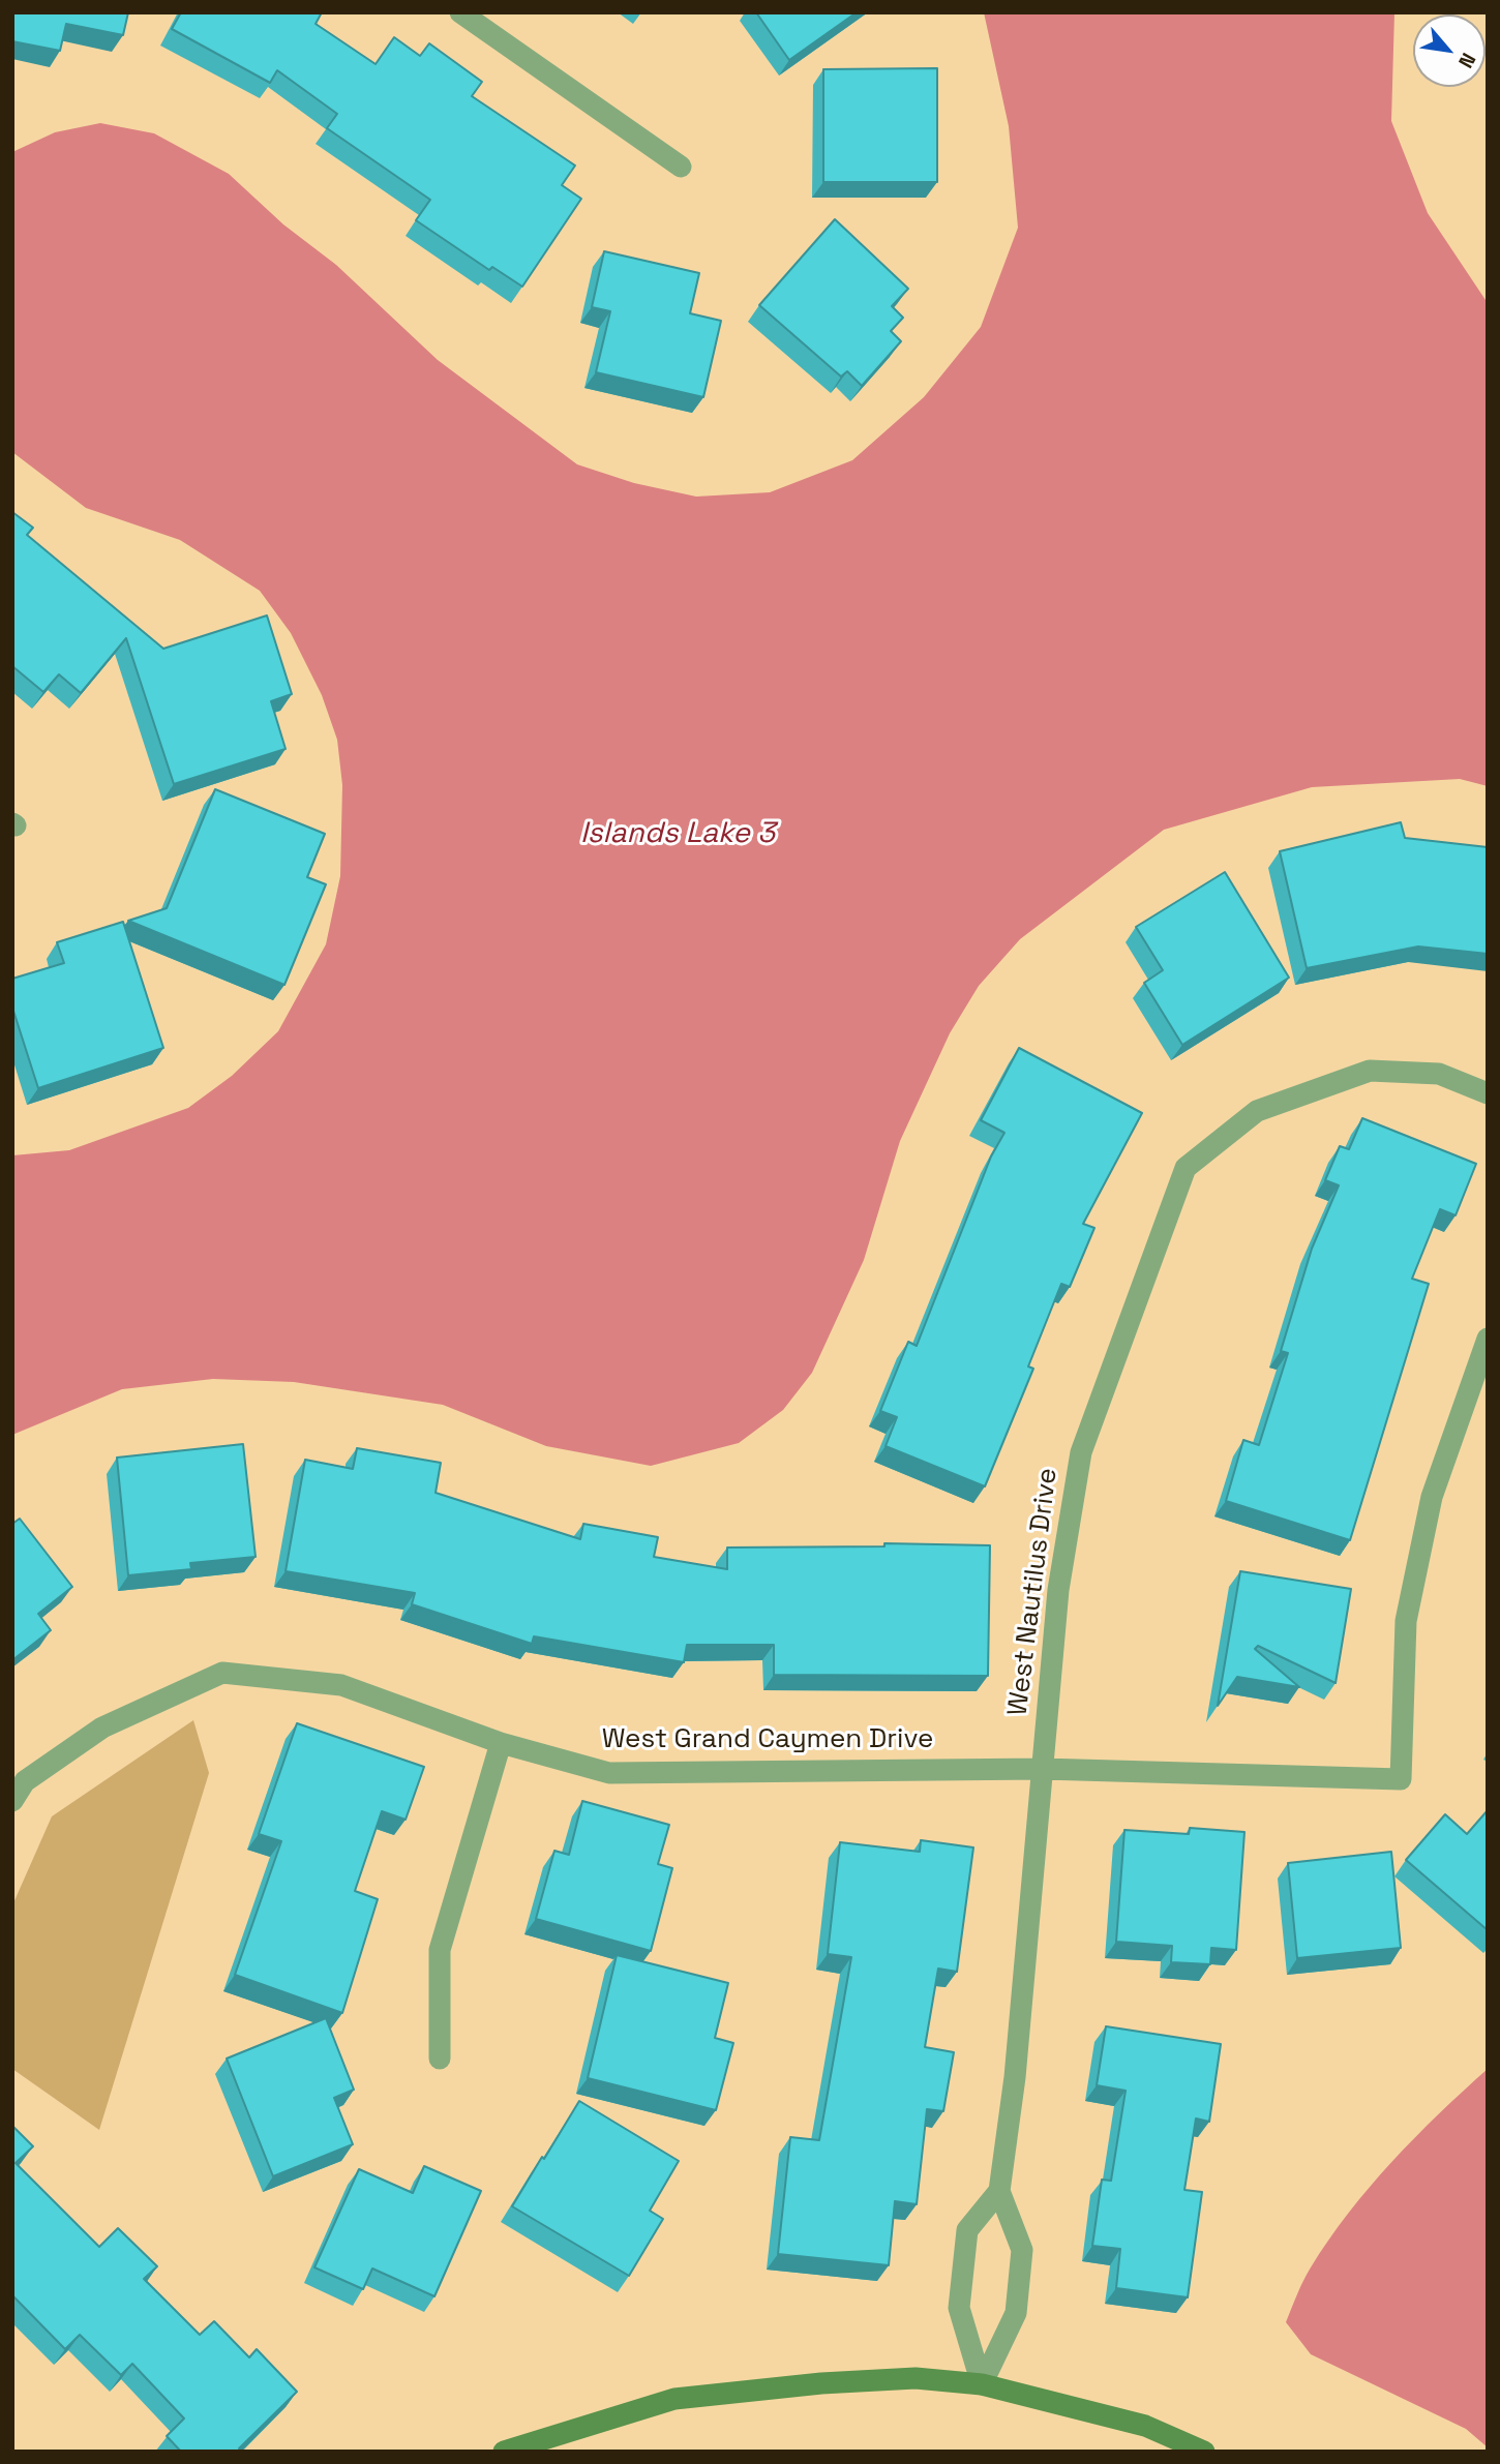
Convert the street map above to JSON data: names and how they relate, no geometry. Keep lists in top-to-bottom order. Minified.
{"streets":{"street":["West Nautilus Drive","West Grand Caymen Drive"]},"crossings":[["West Nautilus Drive","West Grand Caymen Drive"]],"water":["Islands Lake 3"],"north":"bottom right"}
